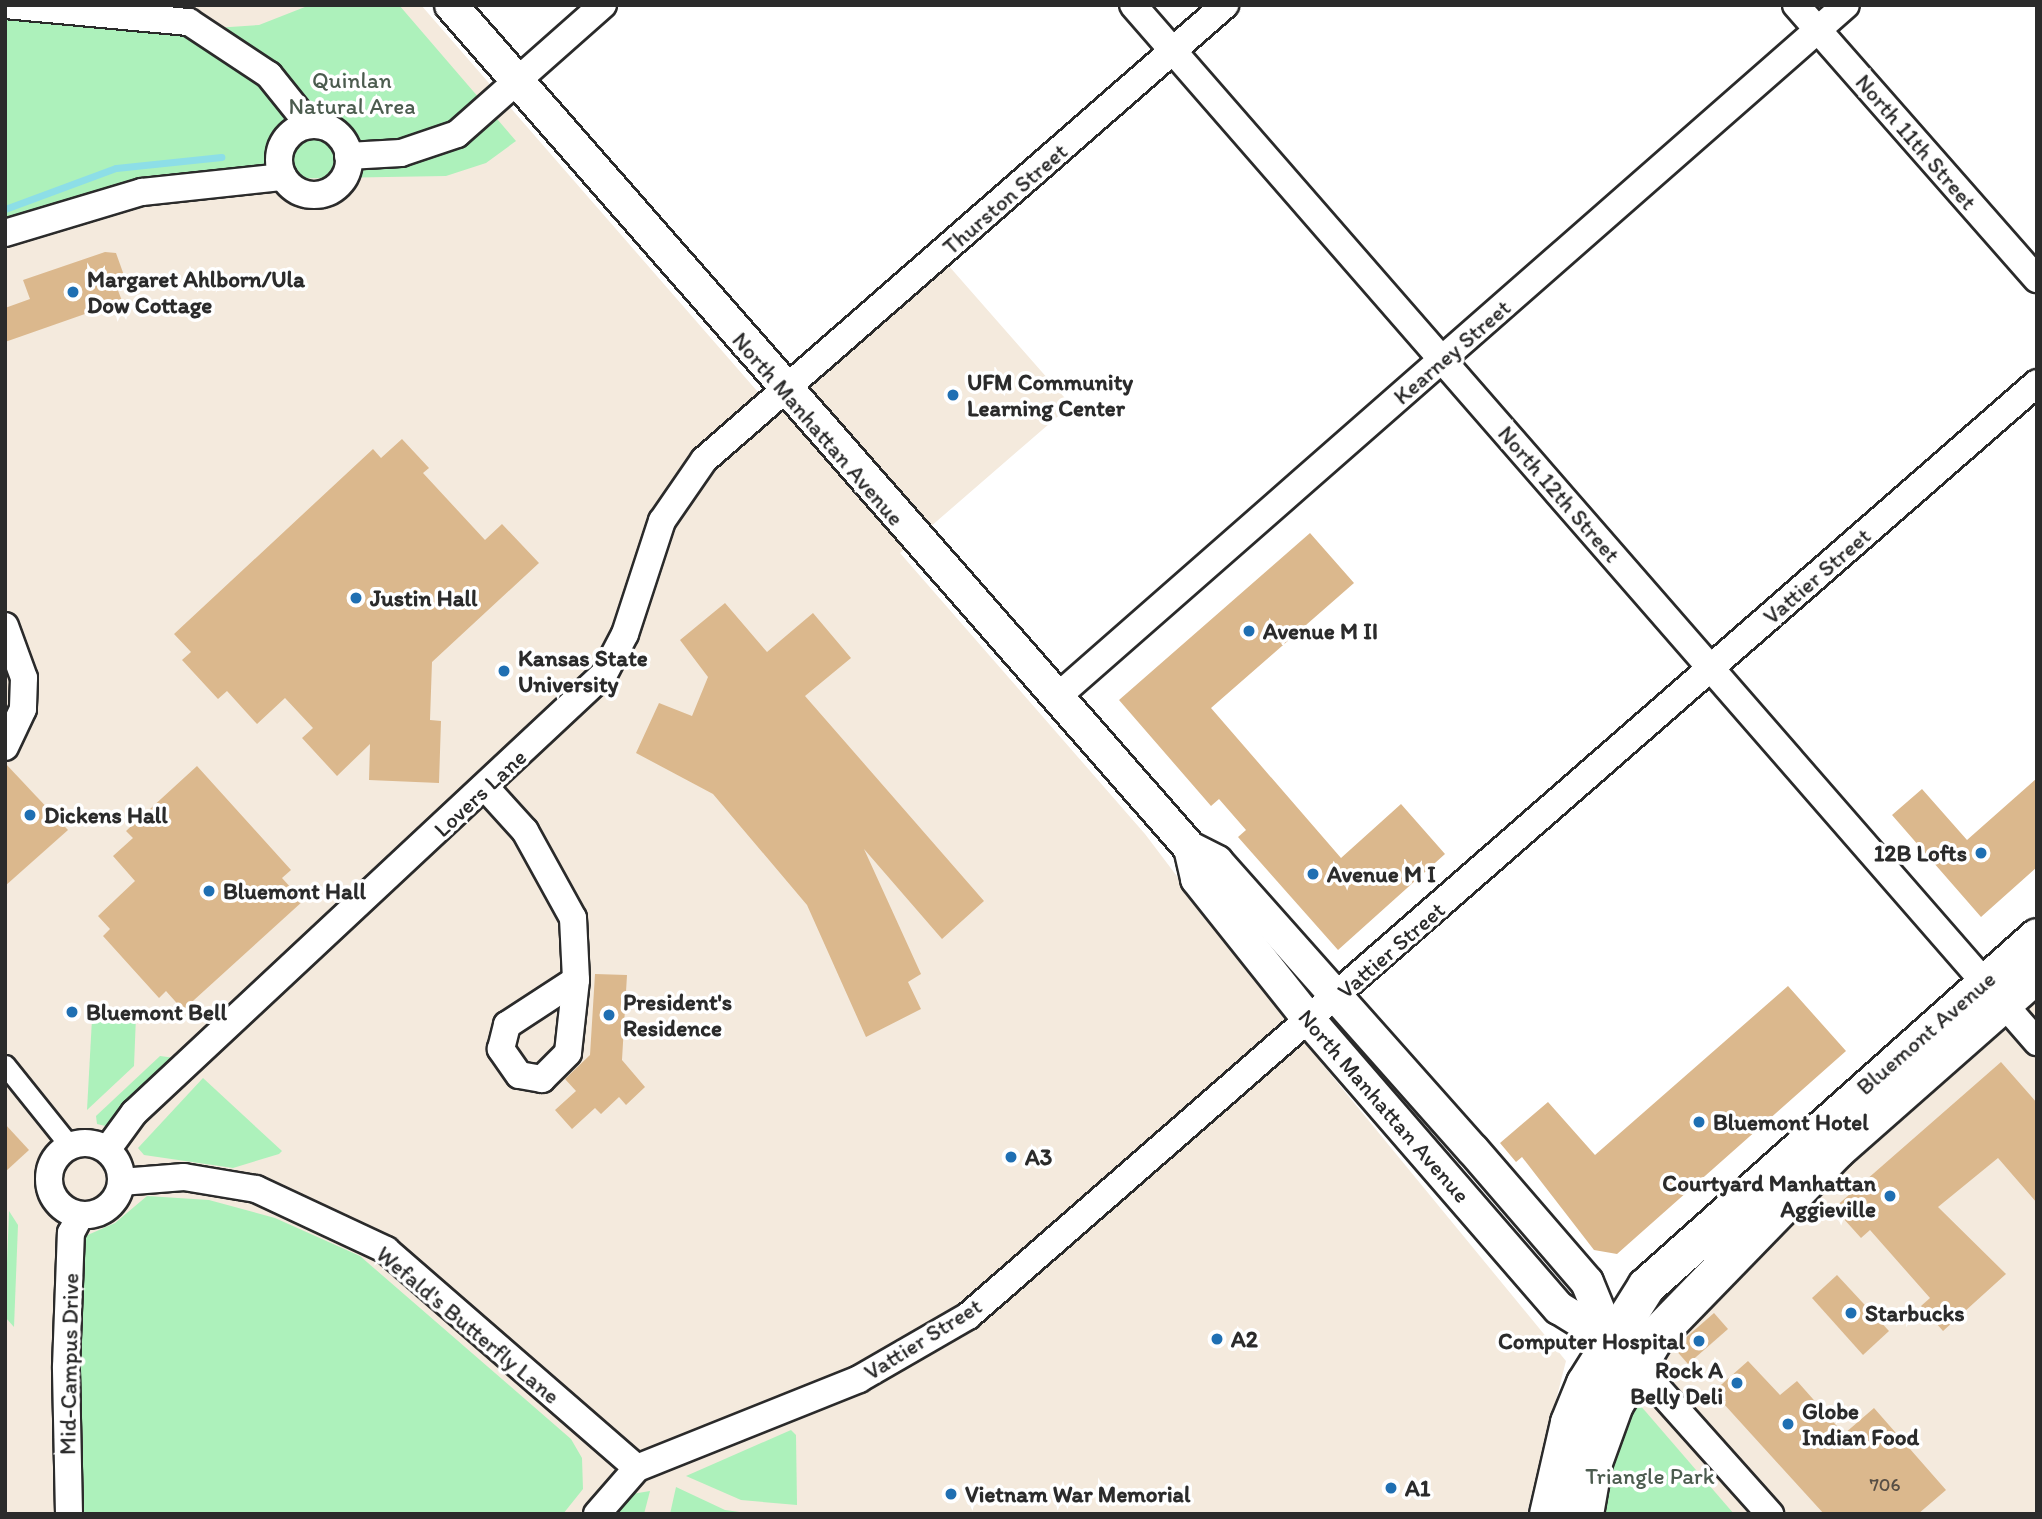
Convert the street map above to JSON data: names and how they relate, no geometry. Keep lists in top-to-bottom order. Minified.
{"streets":{"main road":["Bluemont Avenue"],"street":["North 11th Street","Thurston Street","Kearney Street","North Manhattan Avenue","North 12th Street","Vattier Street","Lovers Lane","Wefald's Butterfly Lane","Mid-Campus Drive"]},"crossings":[["North 11th Street","Kearney Street"],["Thurston Street","North Manhattan Avenue"],["Thurston Street","North 12th Street"],["Thurston Street","Lovers Lane"],["Kearney Street","North Manhattan Avenue"],["Kearney Street","North 12th Street"],["North Manhattan Avenue","Vattier Street"],["North Manhattan Avenue","Lovers Lane"],["North Manhattan Avenue","Bluemont Avenue"],["North 12th Street","Vattier Street"],["North 12th Street","Bluemont Avenue"],["Vattier Street","Wefald's Butterfly Lane"],["Lovers Lane","Wefald's Butterfly Lane"],["Lovers Lane","Mid-Campus Drive"],["Wefald's Butterfly Lane","Mid-Campus Drive"]],"parks":["Quinlan Natural Area","Triangle Park"],"places":["Margaret Ahlborn/Ula Dow Cottage","UFM Community Learning Center","Justin Hall","Avenue M II","Kansas State University","Dickens Hall","12B Lofts","Avenue M I","Bluemont Hall","Bluemont Bell","President's Residence","Bluemont Hotel","A3","Courtyard Manhattan Aggieville","Starbucks","A2","Computer Hospital","Rock A Belly Deli","Globe Indian Food","A1","Vietnam War Memorial"],"house_numbers":["706"]}
